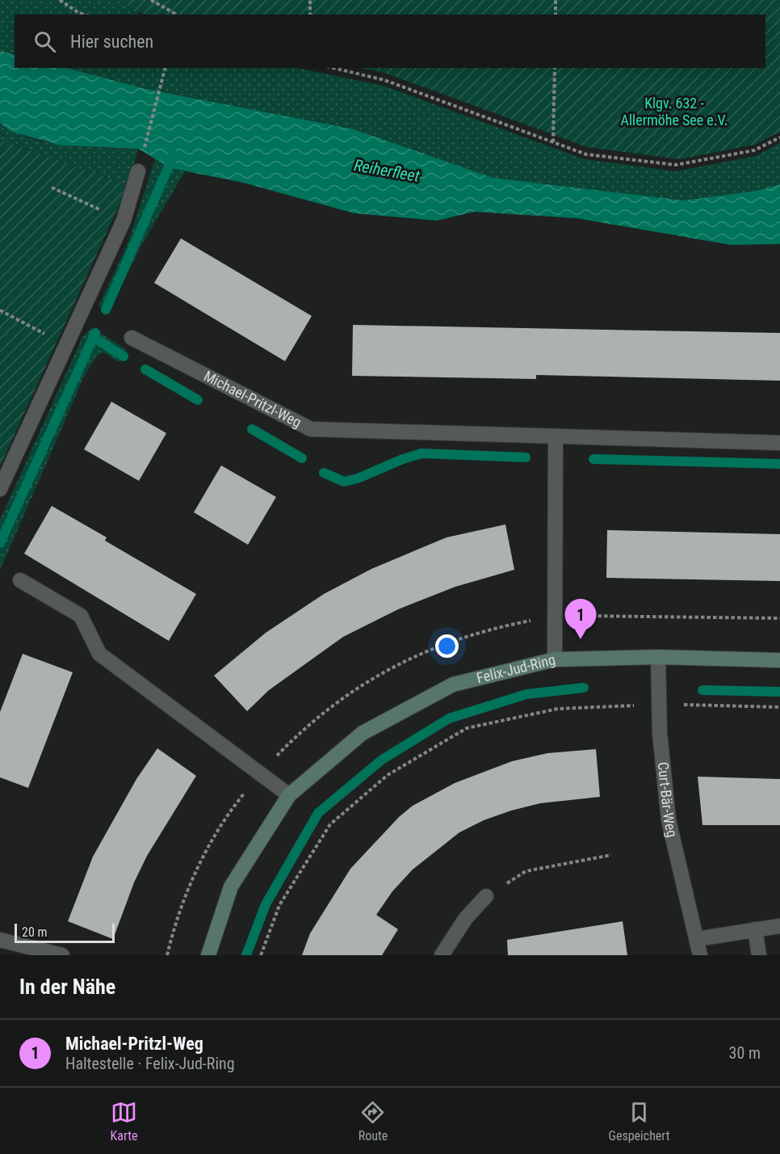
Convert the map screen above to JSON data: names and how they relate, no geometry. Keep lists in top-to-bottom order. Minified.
{"streets":{"street":["Michael-Pritzl-Weg","Felix-Jud-Ring","Curt-Bär-Weg"]},"crossings":[["Felix-Jud-Ring","Curt-Bär-Weg"]],"water":["Reiherfleet"],"parks":["Klgv. 632 - Allermöhe See e.V."],"scale_bar":"20 m","page":{"search":"Hier suchen","pins":"1","scale":"20 m","heading":"In der Nähe","list":[{"mark":"1","name":"Michael-Pritzl-Weg","note":"Haltestelle · Felix-Jud-Ring","value":"30 m"}],"nav":["Karte","Route","Gespeichert"]}}
